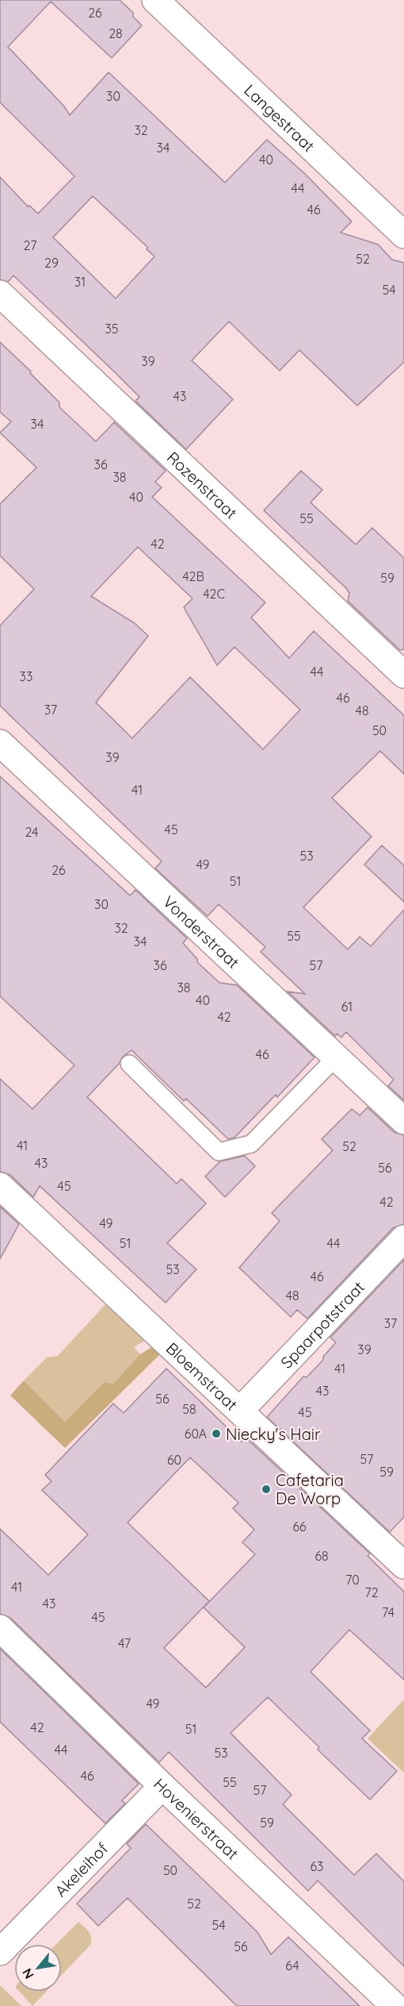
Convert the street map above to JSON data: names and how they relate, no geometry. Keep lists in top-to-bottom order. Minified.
{"streets":{"street":["Langestraat","Rozenstraat","Vonderstraat","Spaarpotstraat","Bloemstraat","Hovenierstraat","Akeleihof"]},"crossings":[["Spaarpotstraat","Bloemstraat"],["Hovenierstraat","Akeleihof"]],"places":["Niecky's Hair","Cafetaria De Worp"],"house_numbers":["26","28","30","32","34","40","44","46","27","52","29","31","54","35","39","43","34","36","38","40","55","42","42B","59","42C","44","33","46","37","48","50","39","41","45","24","53","49","26","51","30","32","55","34","36","57","38","40","61","42","46","41","52","43","56","45","42","49","51","44","53","46","48","37","39","41","43","56","58","45","60A","57","60","59","66","68","70","41","72","43","74","45","47","49","42","51","44","53","46","55","57","59","63","50","52","54","56","64"],"north":"bottom left"}
